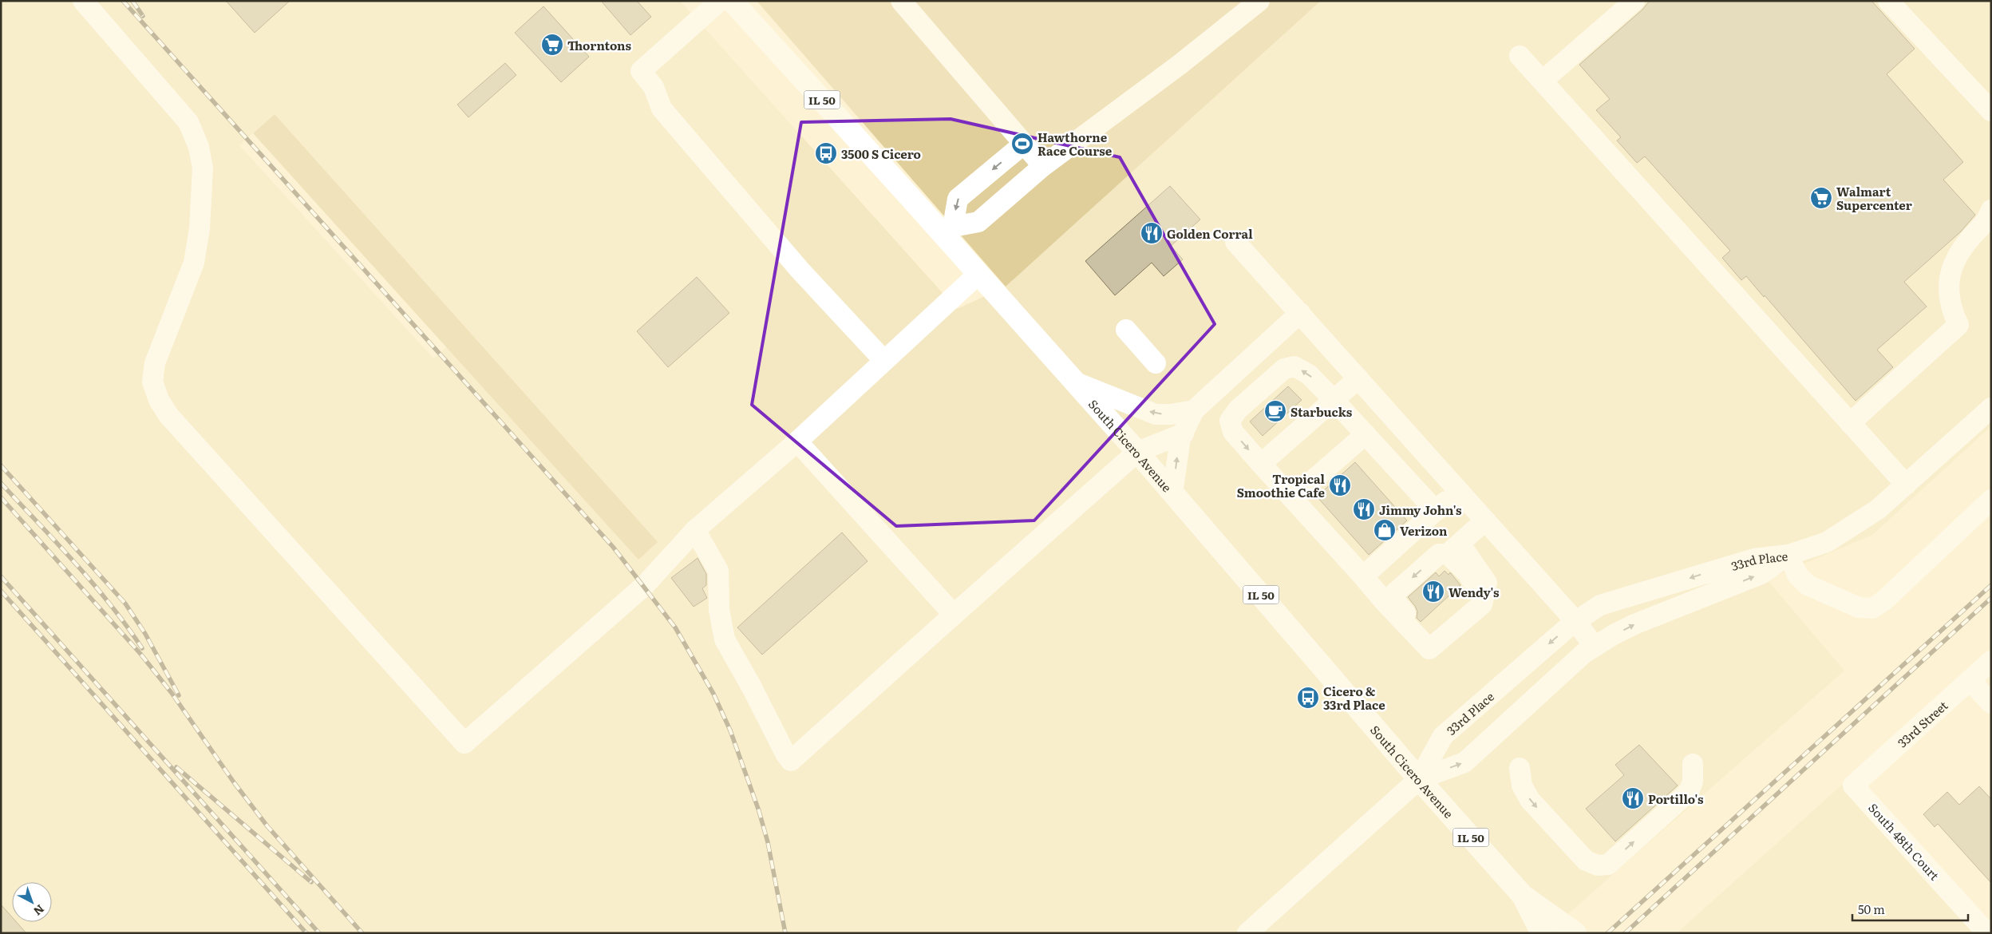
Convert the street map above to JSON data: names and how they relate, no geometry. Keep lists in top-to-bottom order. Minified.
{"streets":{"main road":["IL 50","South Cicero Avenue"],"street":["33rd Place","33rd Street","South 48th Court"]},"crossings":[["South Cicero Avenue","33rd Place"],["33rd Street","South 48th Court"]],"places":{"supermarket":["Thorntons","Walmart Supercenter"],"sports":["Hawthorne Race Course"],"bus stop":["3500 S Cicero","Cicero & 33rd Place"],"restaurant":["Golden Corral","Tropical Smoothie Cafe","Jimmy John's","Wendy's","Portillo's"],"cafe":["Starbucks"],"shop":["Verizon"]},"scale_bar":"50 m","north":"bottom right"}
